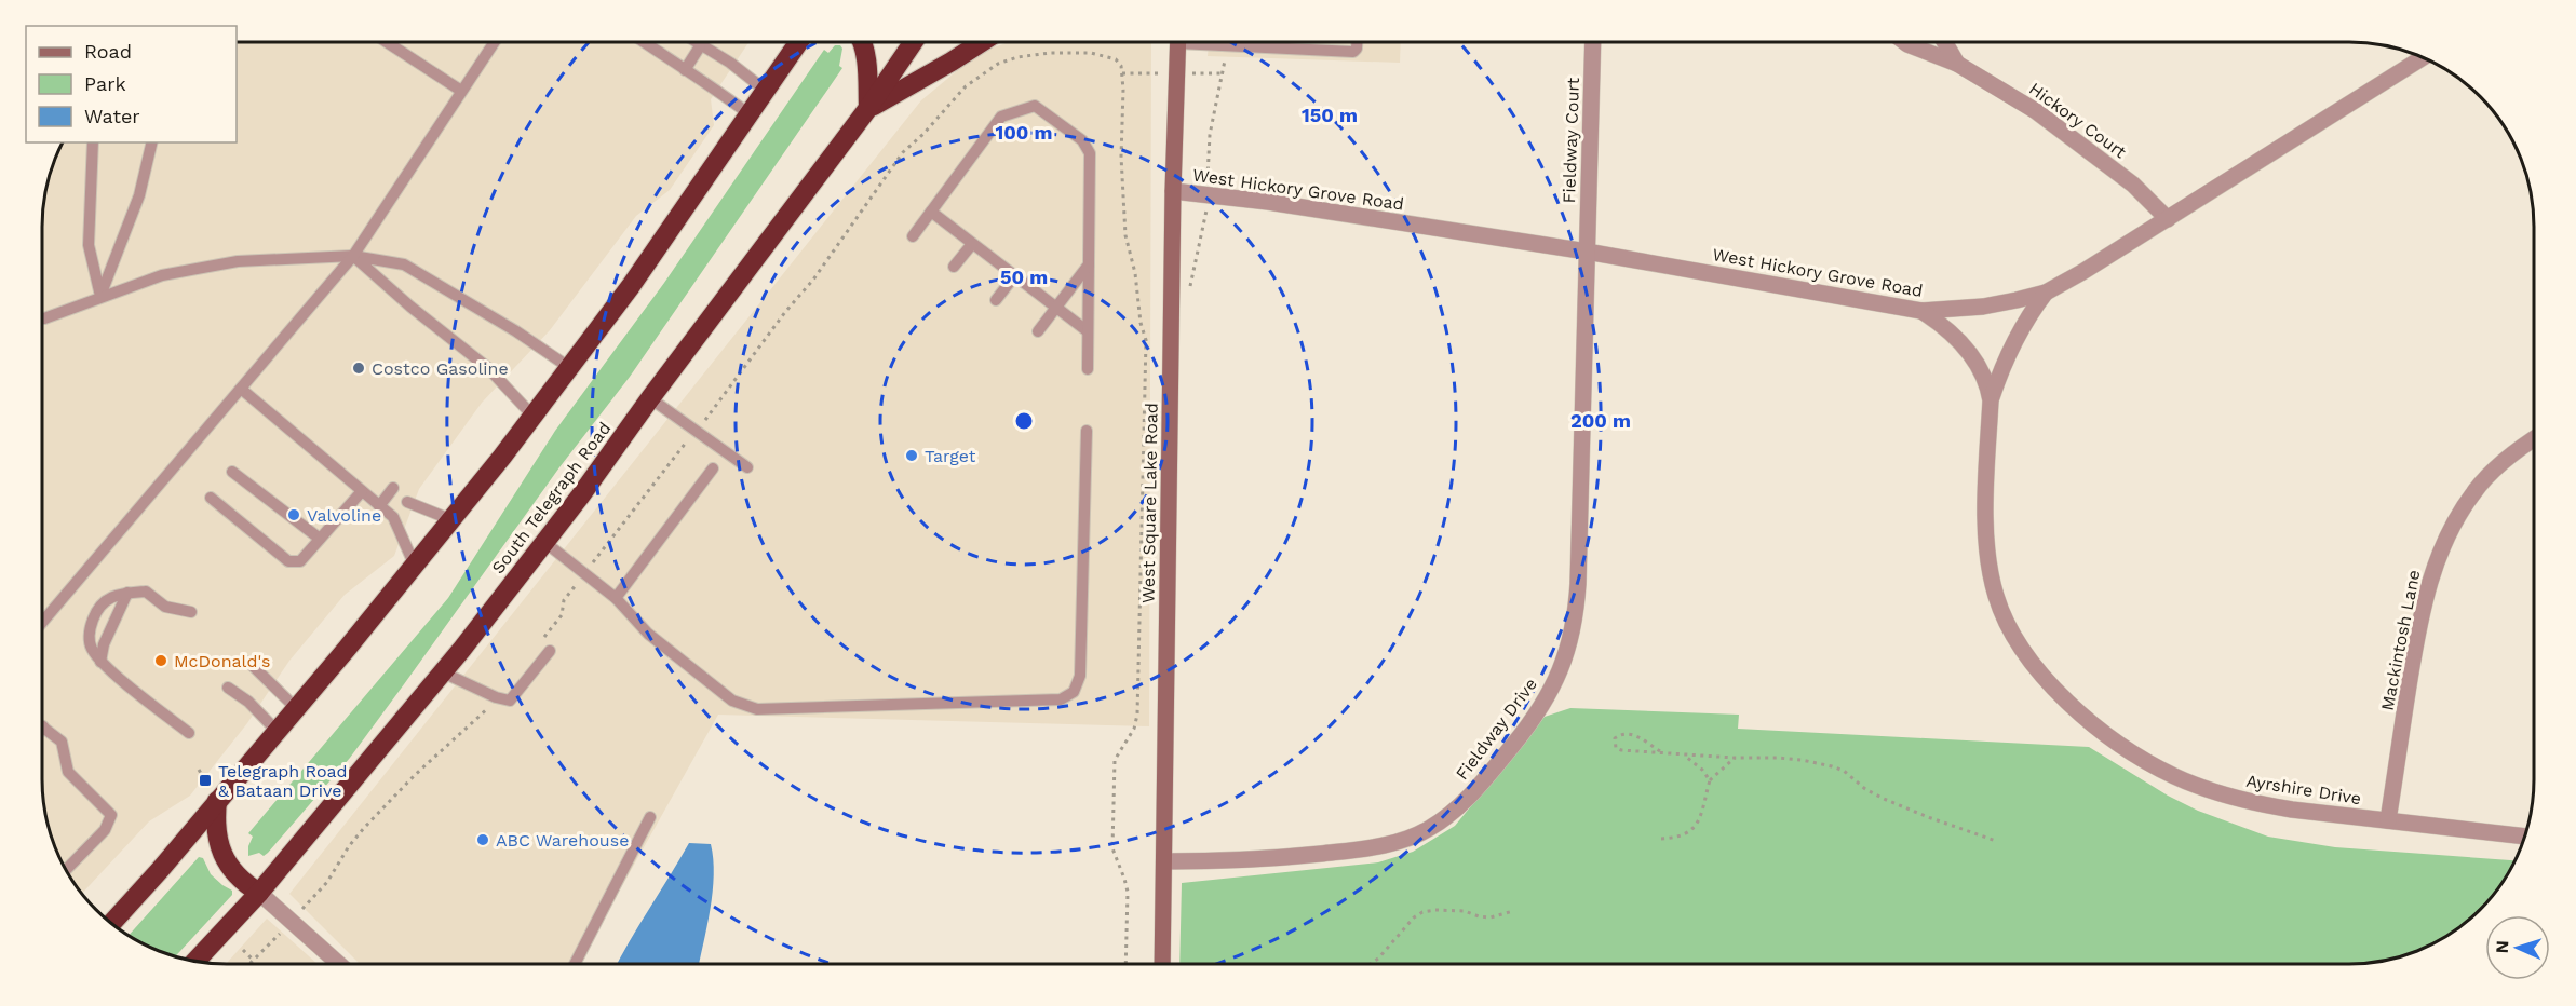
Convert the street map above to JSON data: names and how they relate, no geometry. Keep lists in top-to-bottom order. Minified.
{"streets":{"highway":["South Telegraph Road"],"street":["Hickory Court","Fieldway Court","West Hickory Grove Road","West Square Lake Road","Mackintosh Lane","Fieldway Drive","Ayrshire Drive"]},"crossings":[["Hickory Court","West Hickory Grove Road"],["Fieldway Court","West Hickory Grove Road"],["Fieldway Court","Fieldway Drive"],["West Hickory Grove Road","West Square Lake Road"],["West Hickory Grove Road","Fieldway Drive"],["West Hickory Grove Road","Ayrshire Drive"],["West Square Lake Road","Fieldway Drive"],["Mackintosh Lane","Ayrshire Drive"]],"places":{"other":["Costco Gasoline","Target","Valvoline","McDonald's","ABC Warehouse"],"transit":["Telegraph Road & Bataan Drive"]},"legend":["Road","Park","Water"],"north":"left","rings":["150 m","100 m","50 m","200 m"]}
